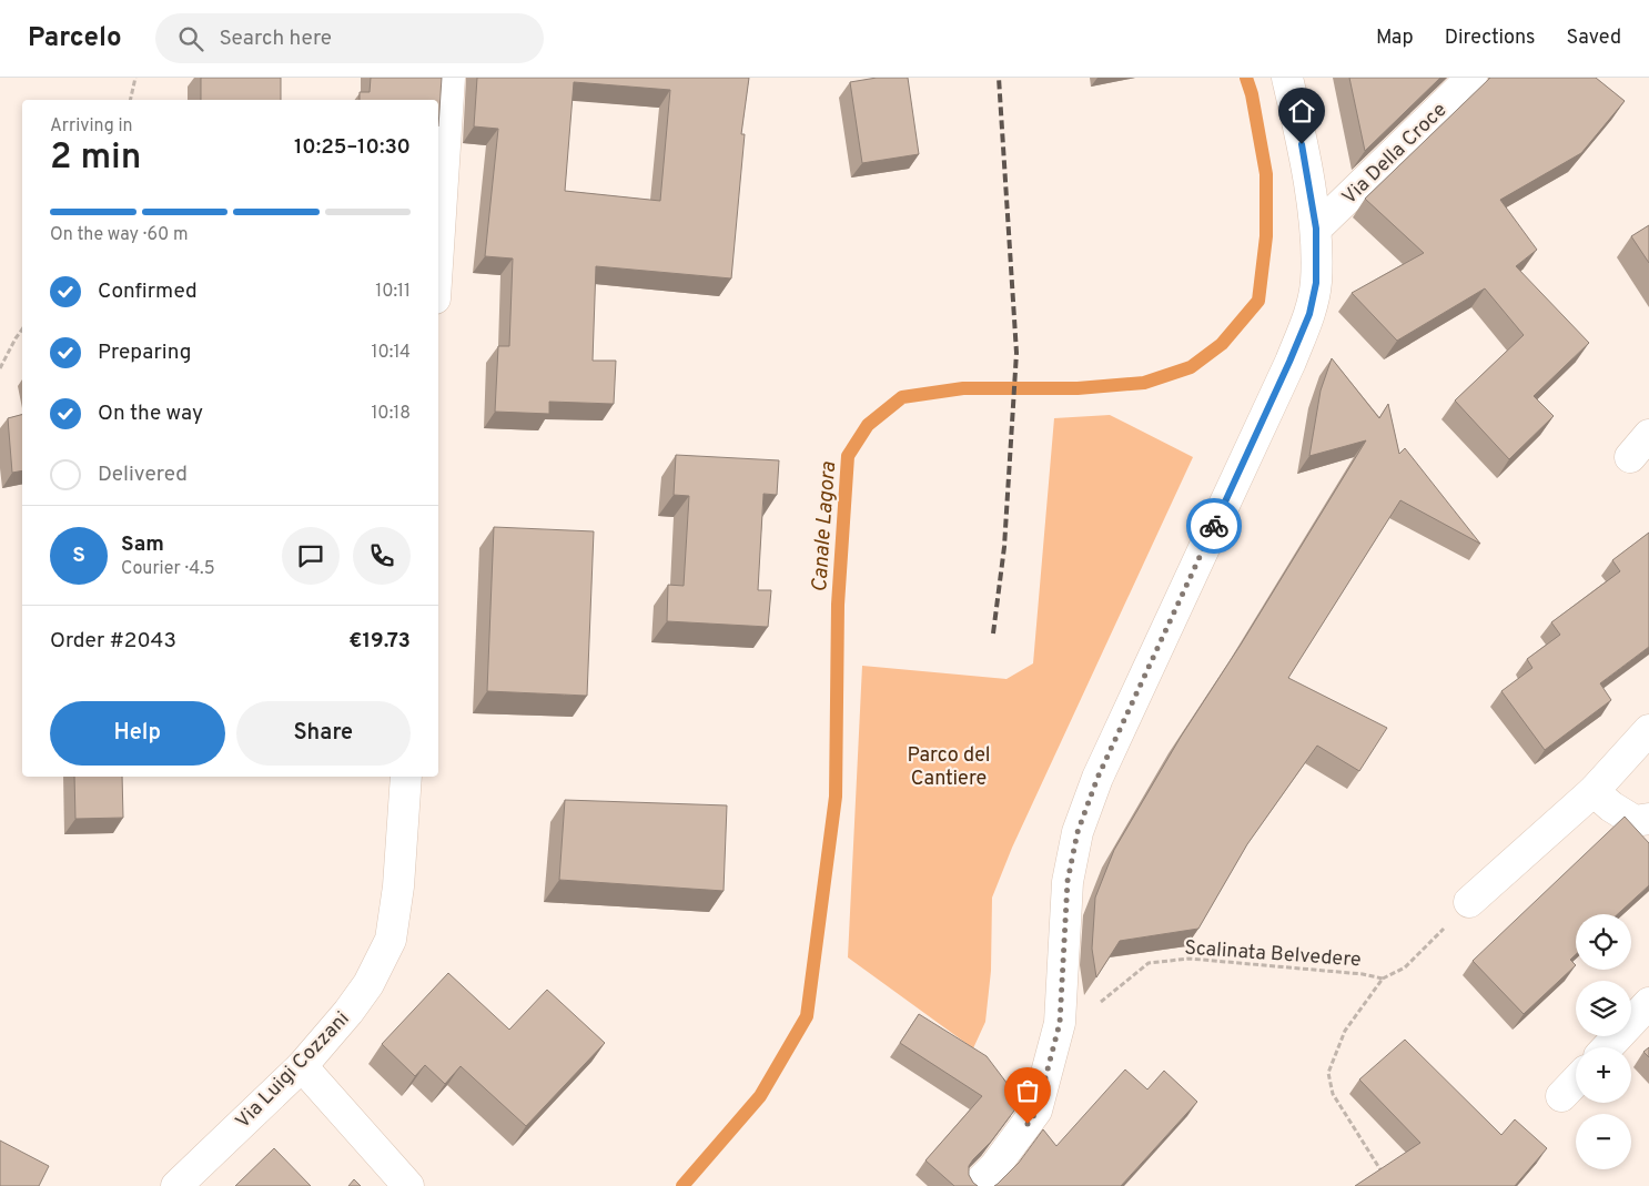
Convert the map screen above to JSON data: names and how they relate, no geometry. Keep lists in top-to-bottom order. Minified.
{"streets":{"street":["Via Della Croce","Via Luigi Cozzani"],"path":["Scalinata Belvedere"]},"water":["Canale Lagora"],"parks":["Parco del Cantiere"],"page":{"header":"Parcelo","search":"Search here","nav":["Map","Directions","Saved"],"heading":["2 min","Arriving in","10:25–10:30"],"panel":["Sam","Courier · 4.5","Order #2043","€19.73"],"bar":"On the way · 60 m","list":[["Confirmed","10:11"],["Preparing","10:14"],["On the way","10:18"],"Delivered"],"round":"S","buttons":["Help","Share"],"map_buttons":["+","−"]}}
